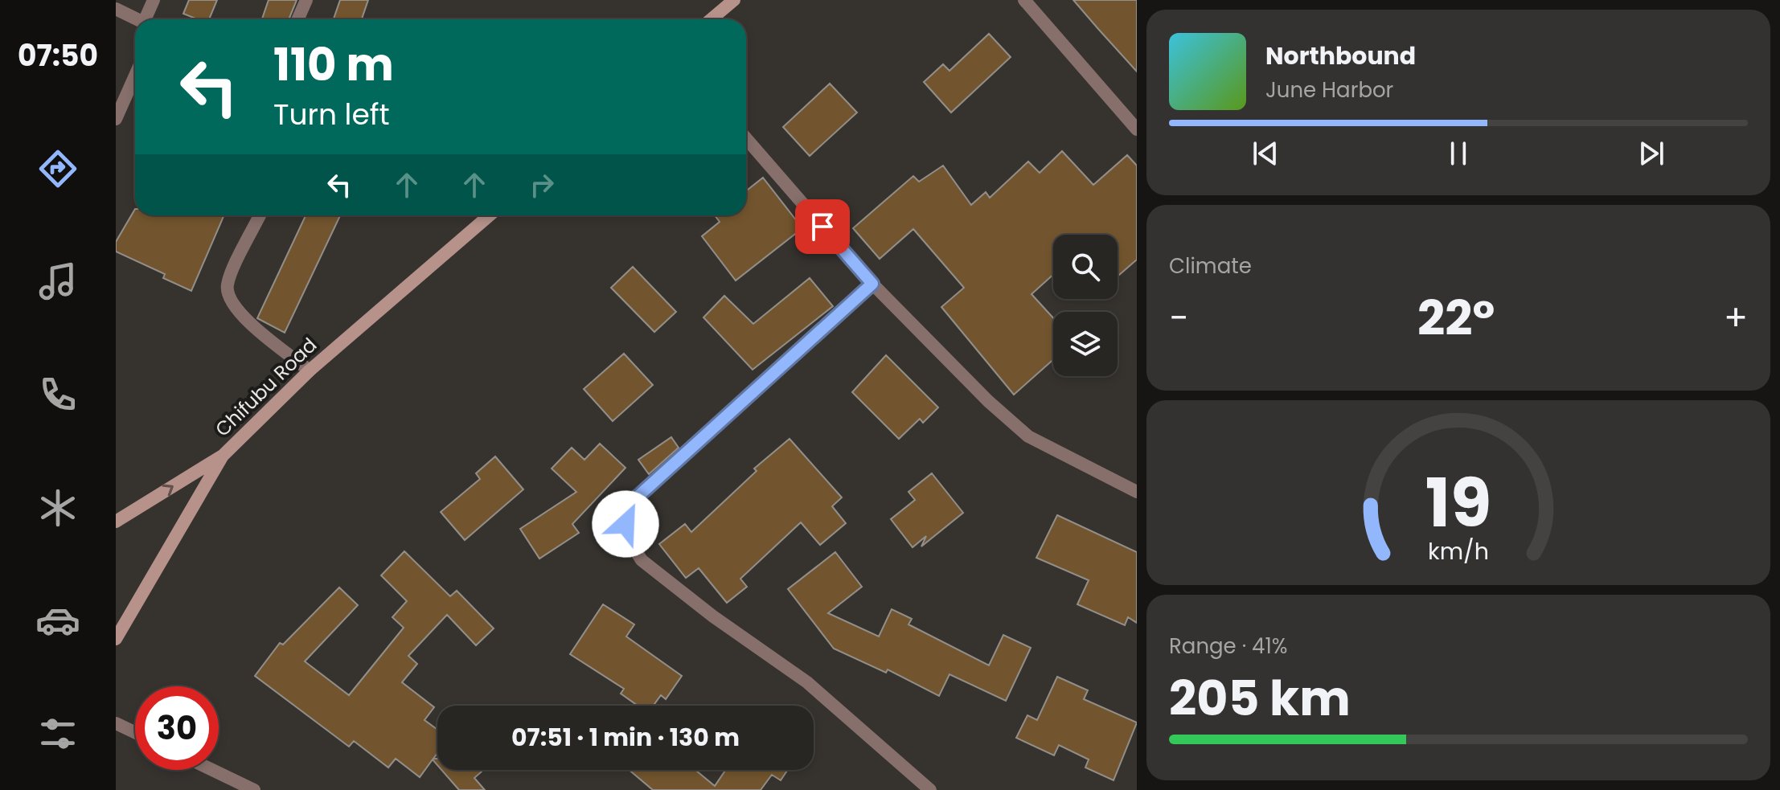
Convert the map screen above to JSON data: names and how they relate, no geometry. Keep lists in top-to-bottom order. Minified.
{"streets":{"main road":["Chifubu Road"]},"page":{"tabs":"07:50","turn":["110 m","Turn left"],"song":["Northbound","June Harbor"],"tile":["Climate",["Range · 41%","205 km"]],"heat":["−","22°","+"],"limit":"30","trip":"07:51 · 1 min · 130 m","gauge":["19","km/h"]}}
